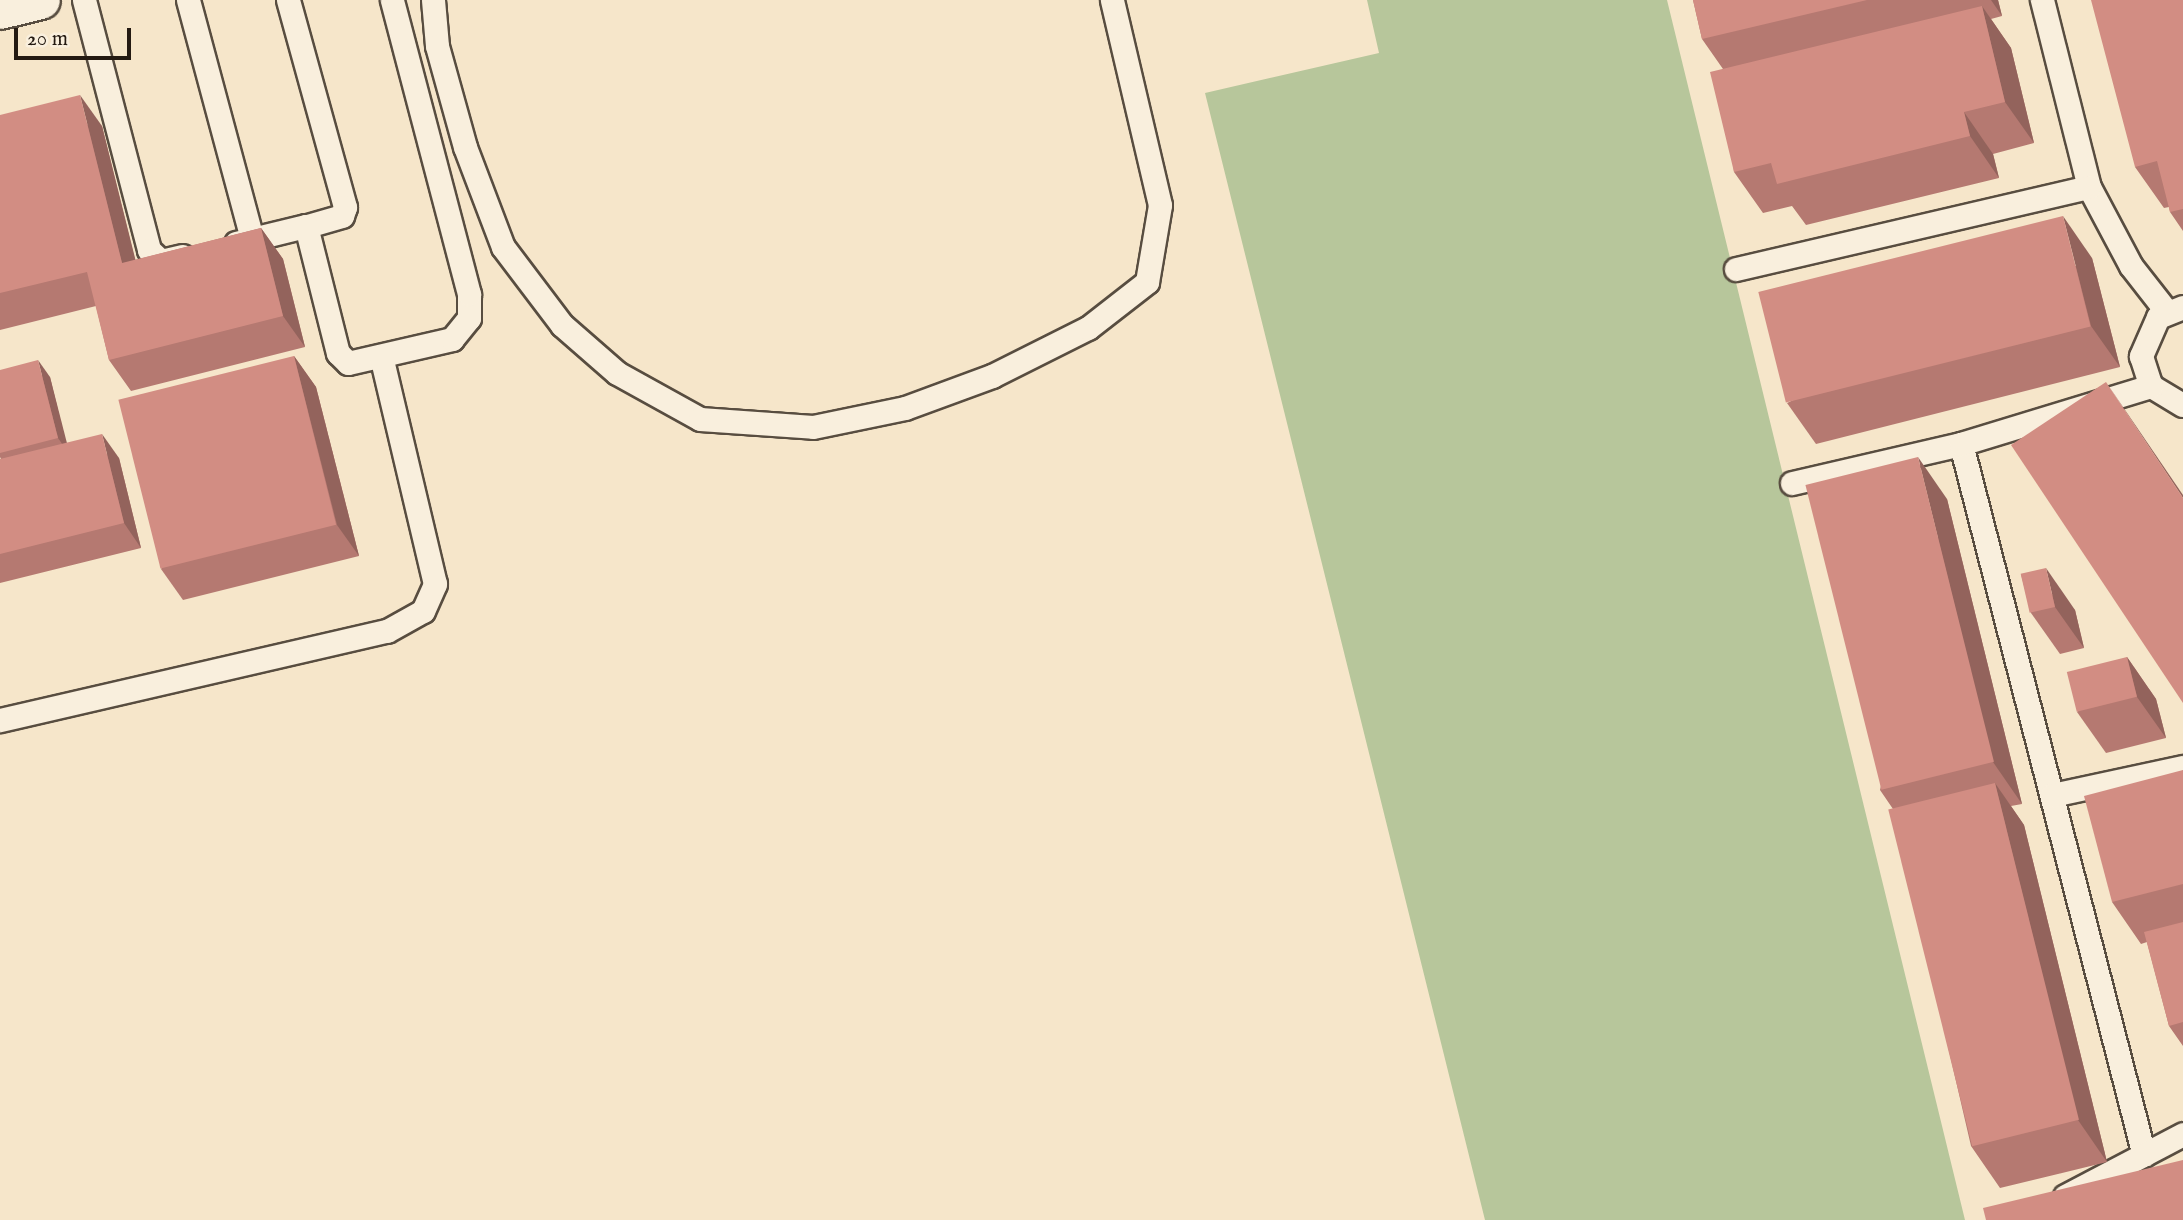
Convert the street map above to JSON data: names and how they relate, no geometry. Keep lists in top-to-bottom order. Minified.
{"scale_bar":"20 m"}
